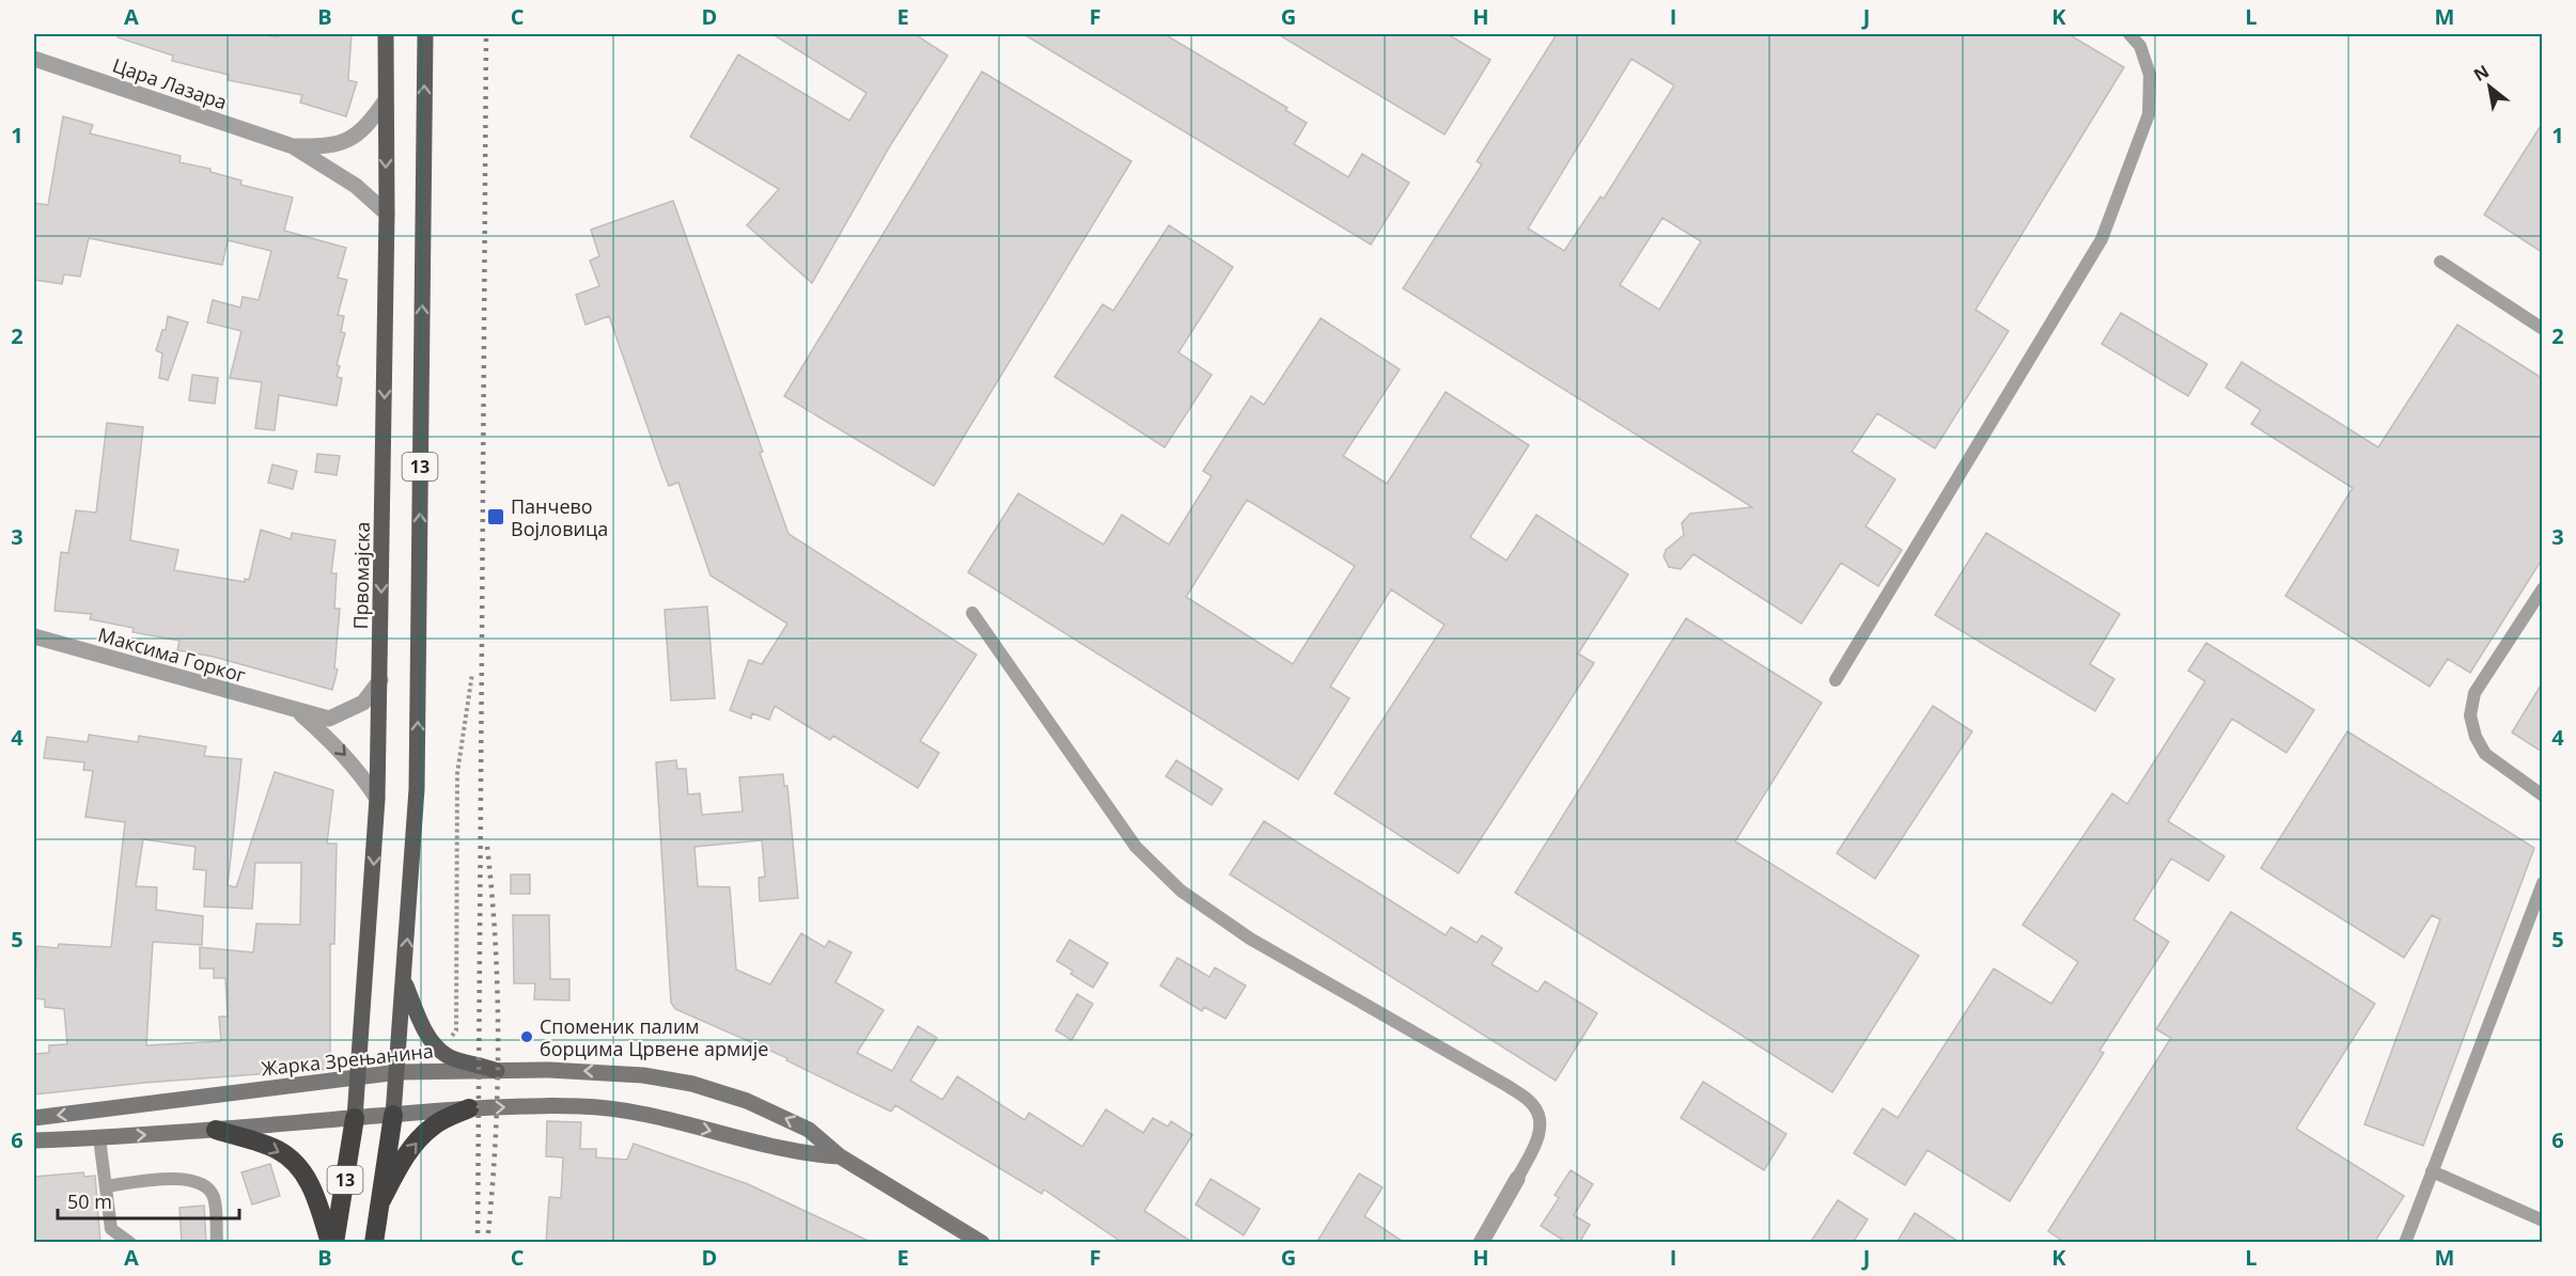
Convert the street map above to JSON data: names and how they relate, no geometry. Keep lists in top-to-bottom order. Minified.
{"streets":{"highway":["13"],"main road":["Првомајска"],"street":["Цара Лазара","Максима Горког","Жарка Зрењанина"]},"crossings":[["13","Првомајска"],["13","Жарка Зрењанина"],["Првомајска","Максима Горког"],["Првомајска","Жарка Зрењанина"]],"places":{"transit":["Панчево Војловица"],"other":["Споменик палим борцима Црвене армије"]},"scale_bar":"50 m","north":"top left","grid":{"columns":["A","B","C","D","E","F","G","H","I","J","K","L","M"],"rows":["1","2","3","4","5","6"]}}
